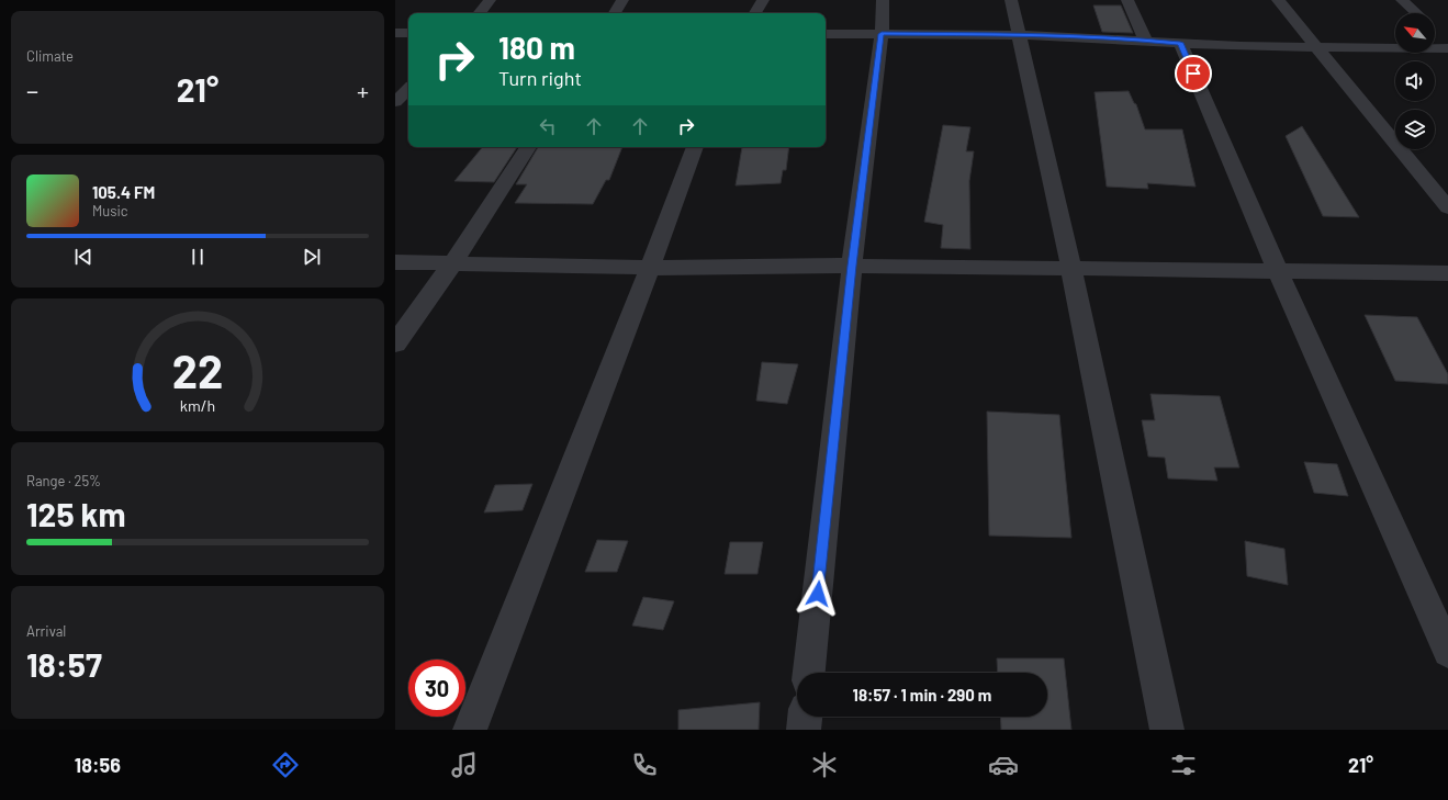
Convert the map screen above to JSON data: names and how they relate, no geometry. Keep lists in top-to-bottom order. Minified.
{"north":"top left","page":{"tile":["Climate",["Range · 25%","125 km"],["Arrival","18:57"]],"turn":["180 m","Turn right"],"heat":["−","21°","+"],"song":["105.4 FM","Music"],"limit":"30","trip":"18:57 · 1 min · 290 m","tabs":["18:56","21°"],"gauge":["22","km/h"]}}
